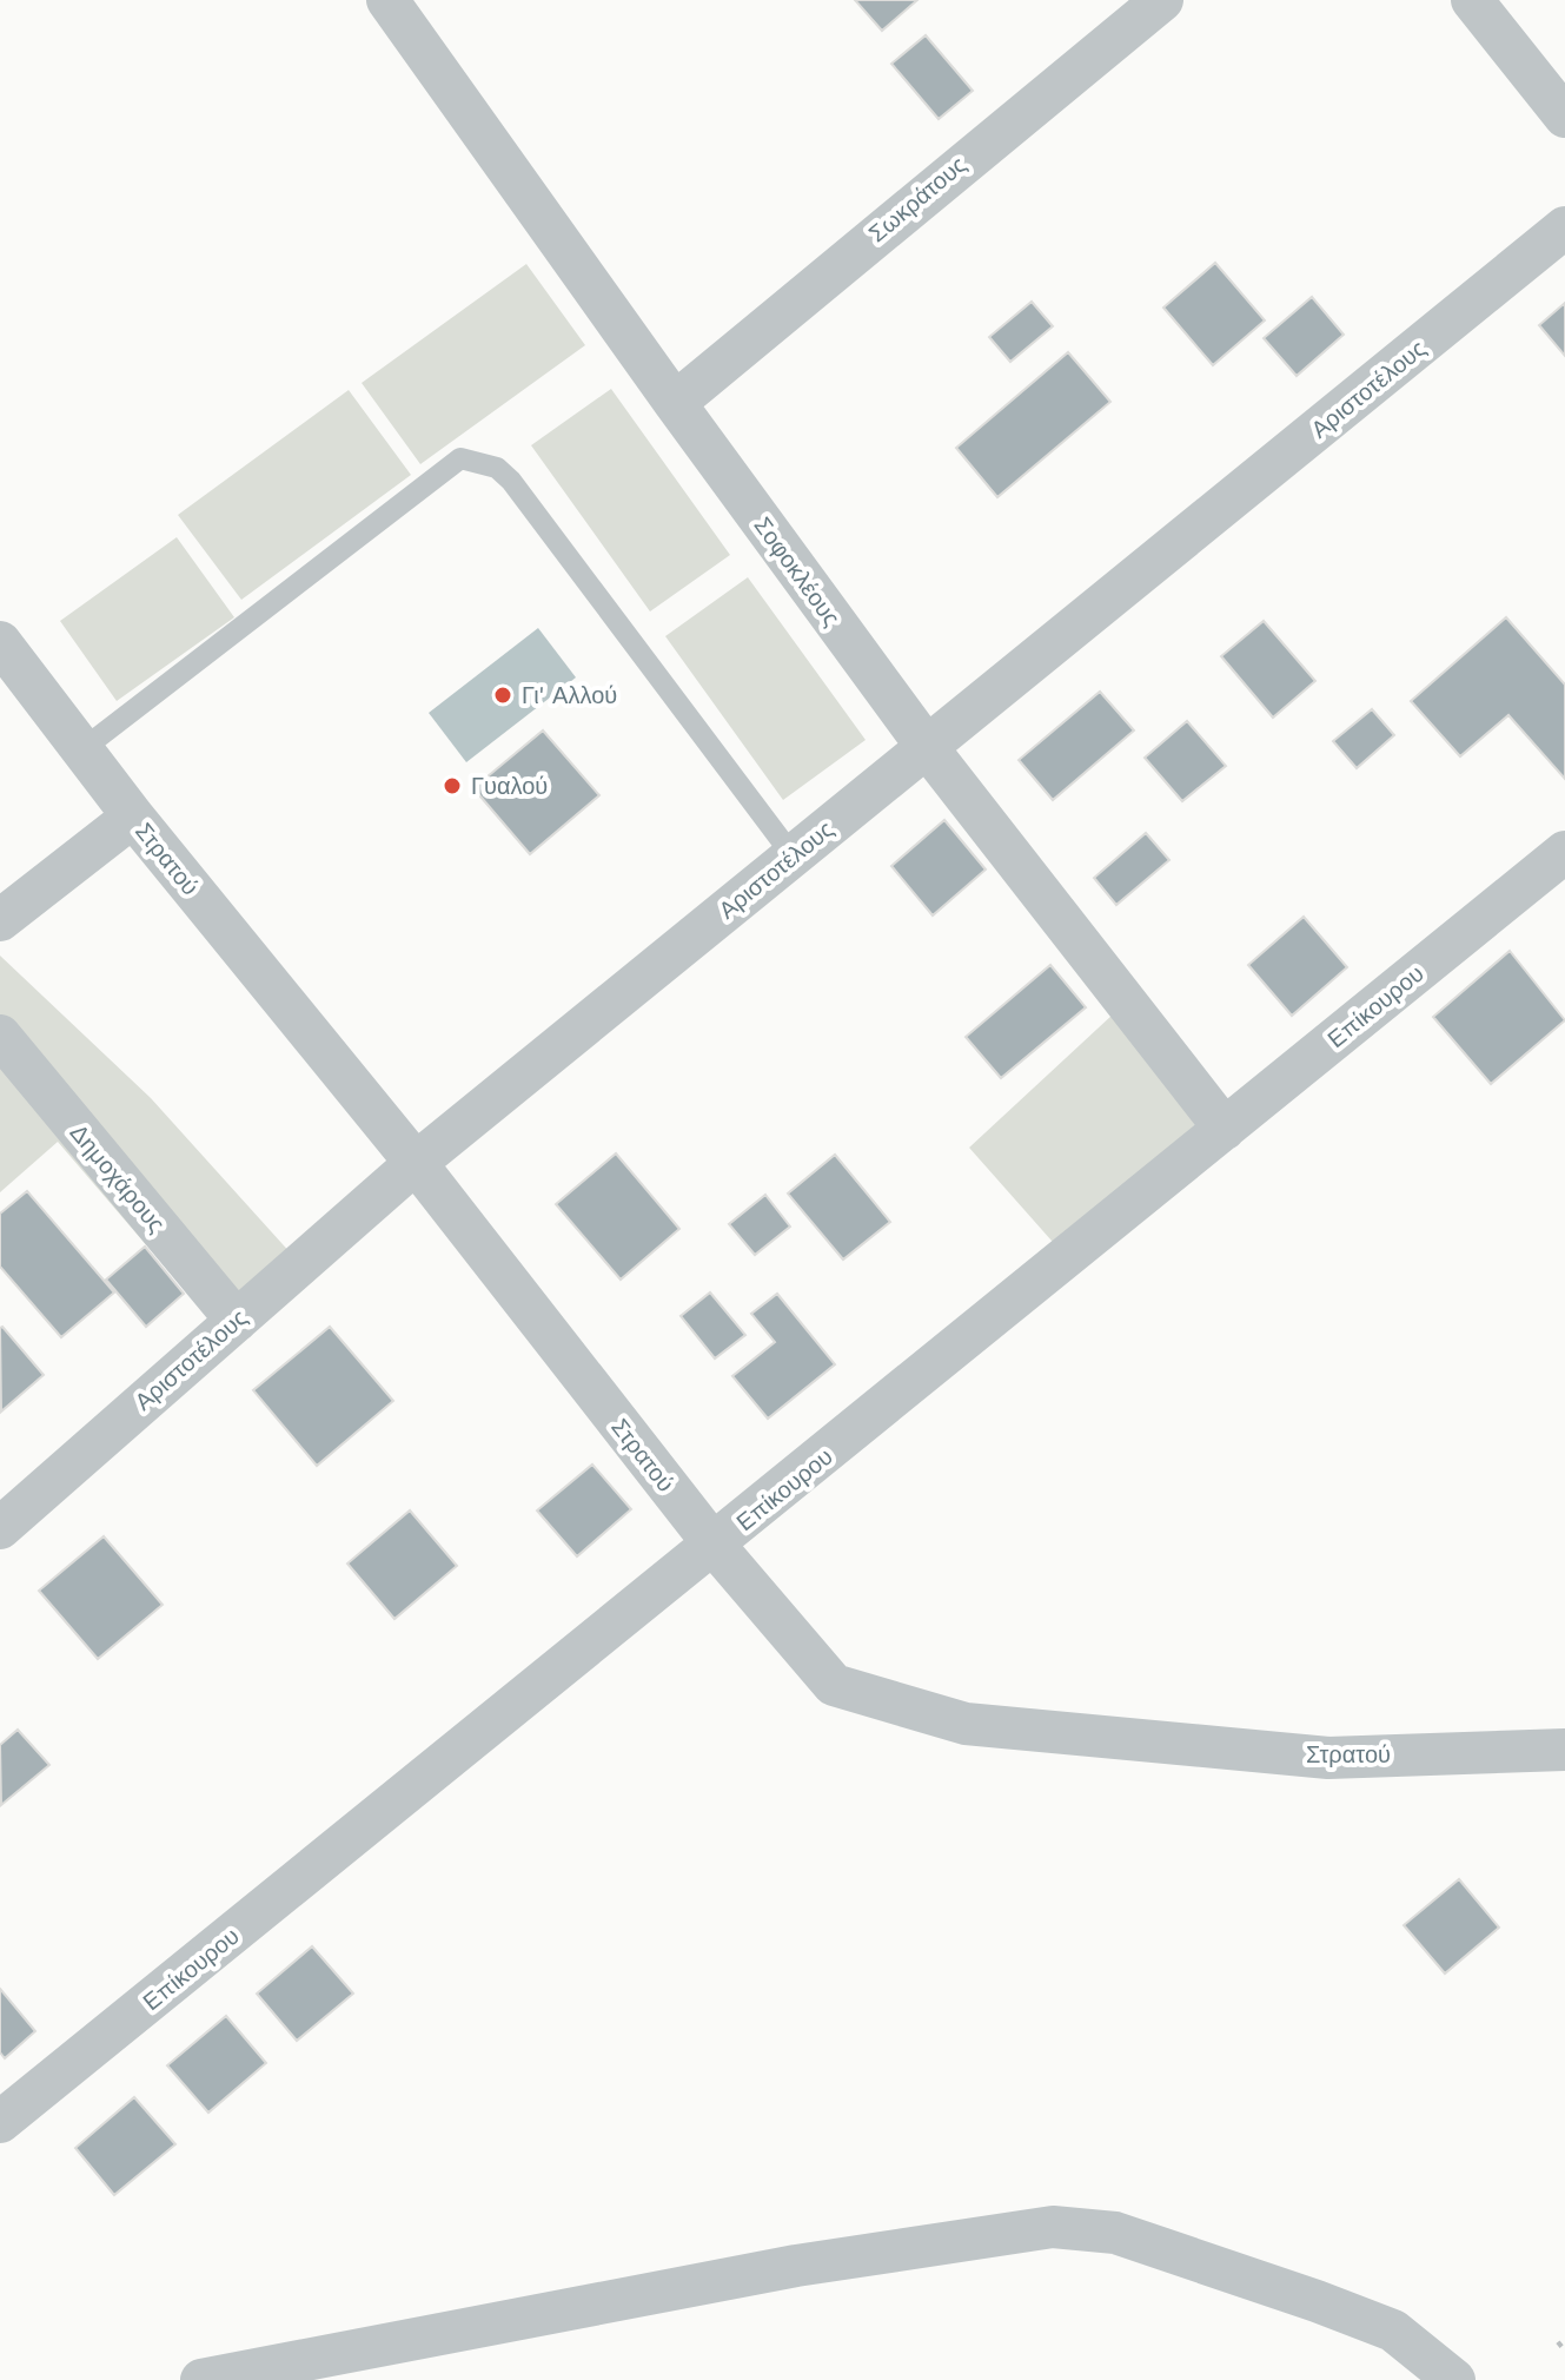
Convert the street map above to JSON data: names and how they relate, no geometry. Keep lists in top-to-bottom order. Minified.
{"streets":{"street":["Σωκράτους","Αριστοτέλους","Σοφοκλέους","Στρατού","Επίκουρου","Δημοχάρους"]},"crossings":[["Σωκράτους","Σοφοκλέους"],["Αριστοτέλους","Σοφοκλέους"],["Αριστοτέλους","Στρατού"],["Αριστοτέλους","Δημοχάρους"],["Σοφοκλέους","Επίκουρου"],["Στρατού","Επίκουρου"]],"places":["Γι' Αλλού","Γυαλού"]}
